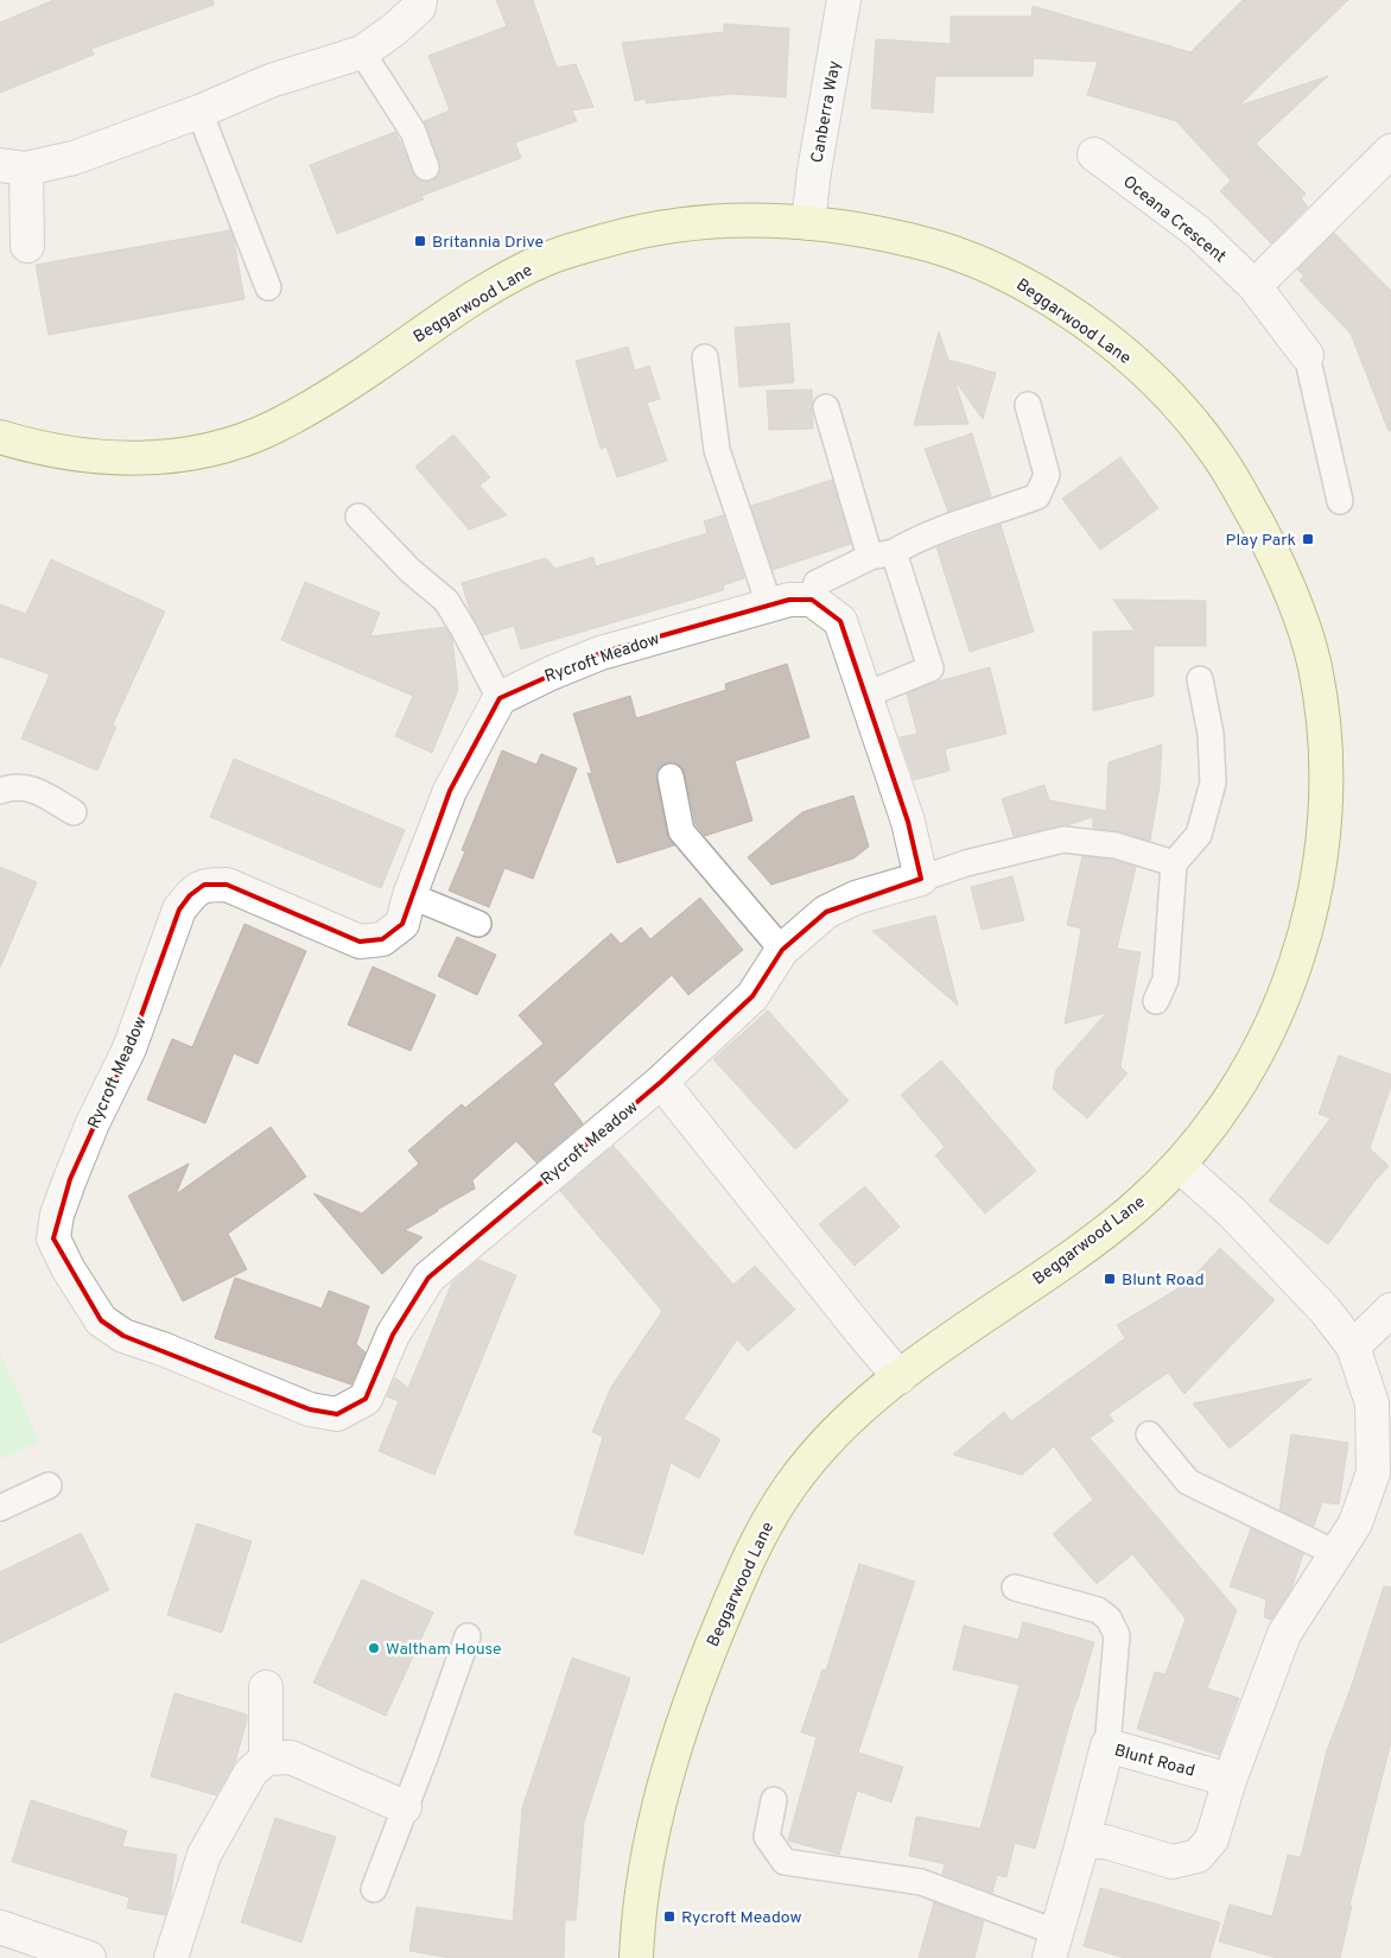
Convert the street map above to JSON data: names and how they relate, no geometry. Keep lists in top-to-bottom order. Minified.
{"streets":{"street":["Canberra Way","Oceana Crescent","Beggarwood Lane","Rycroft Meadow","Blunt Road"]},"crossings":[["Canberra Way","Beggarwood Lane"]],"places":{"transit":["Britannia Drive","Play Park","Blunt Road","Rycroft Meadow"],"other":["Waltham House"]}}
